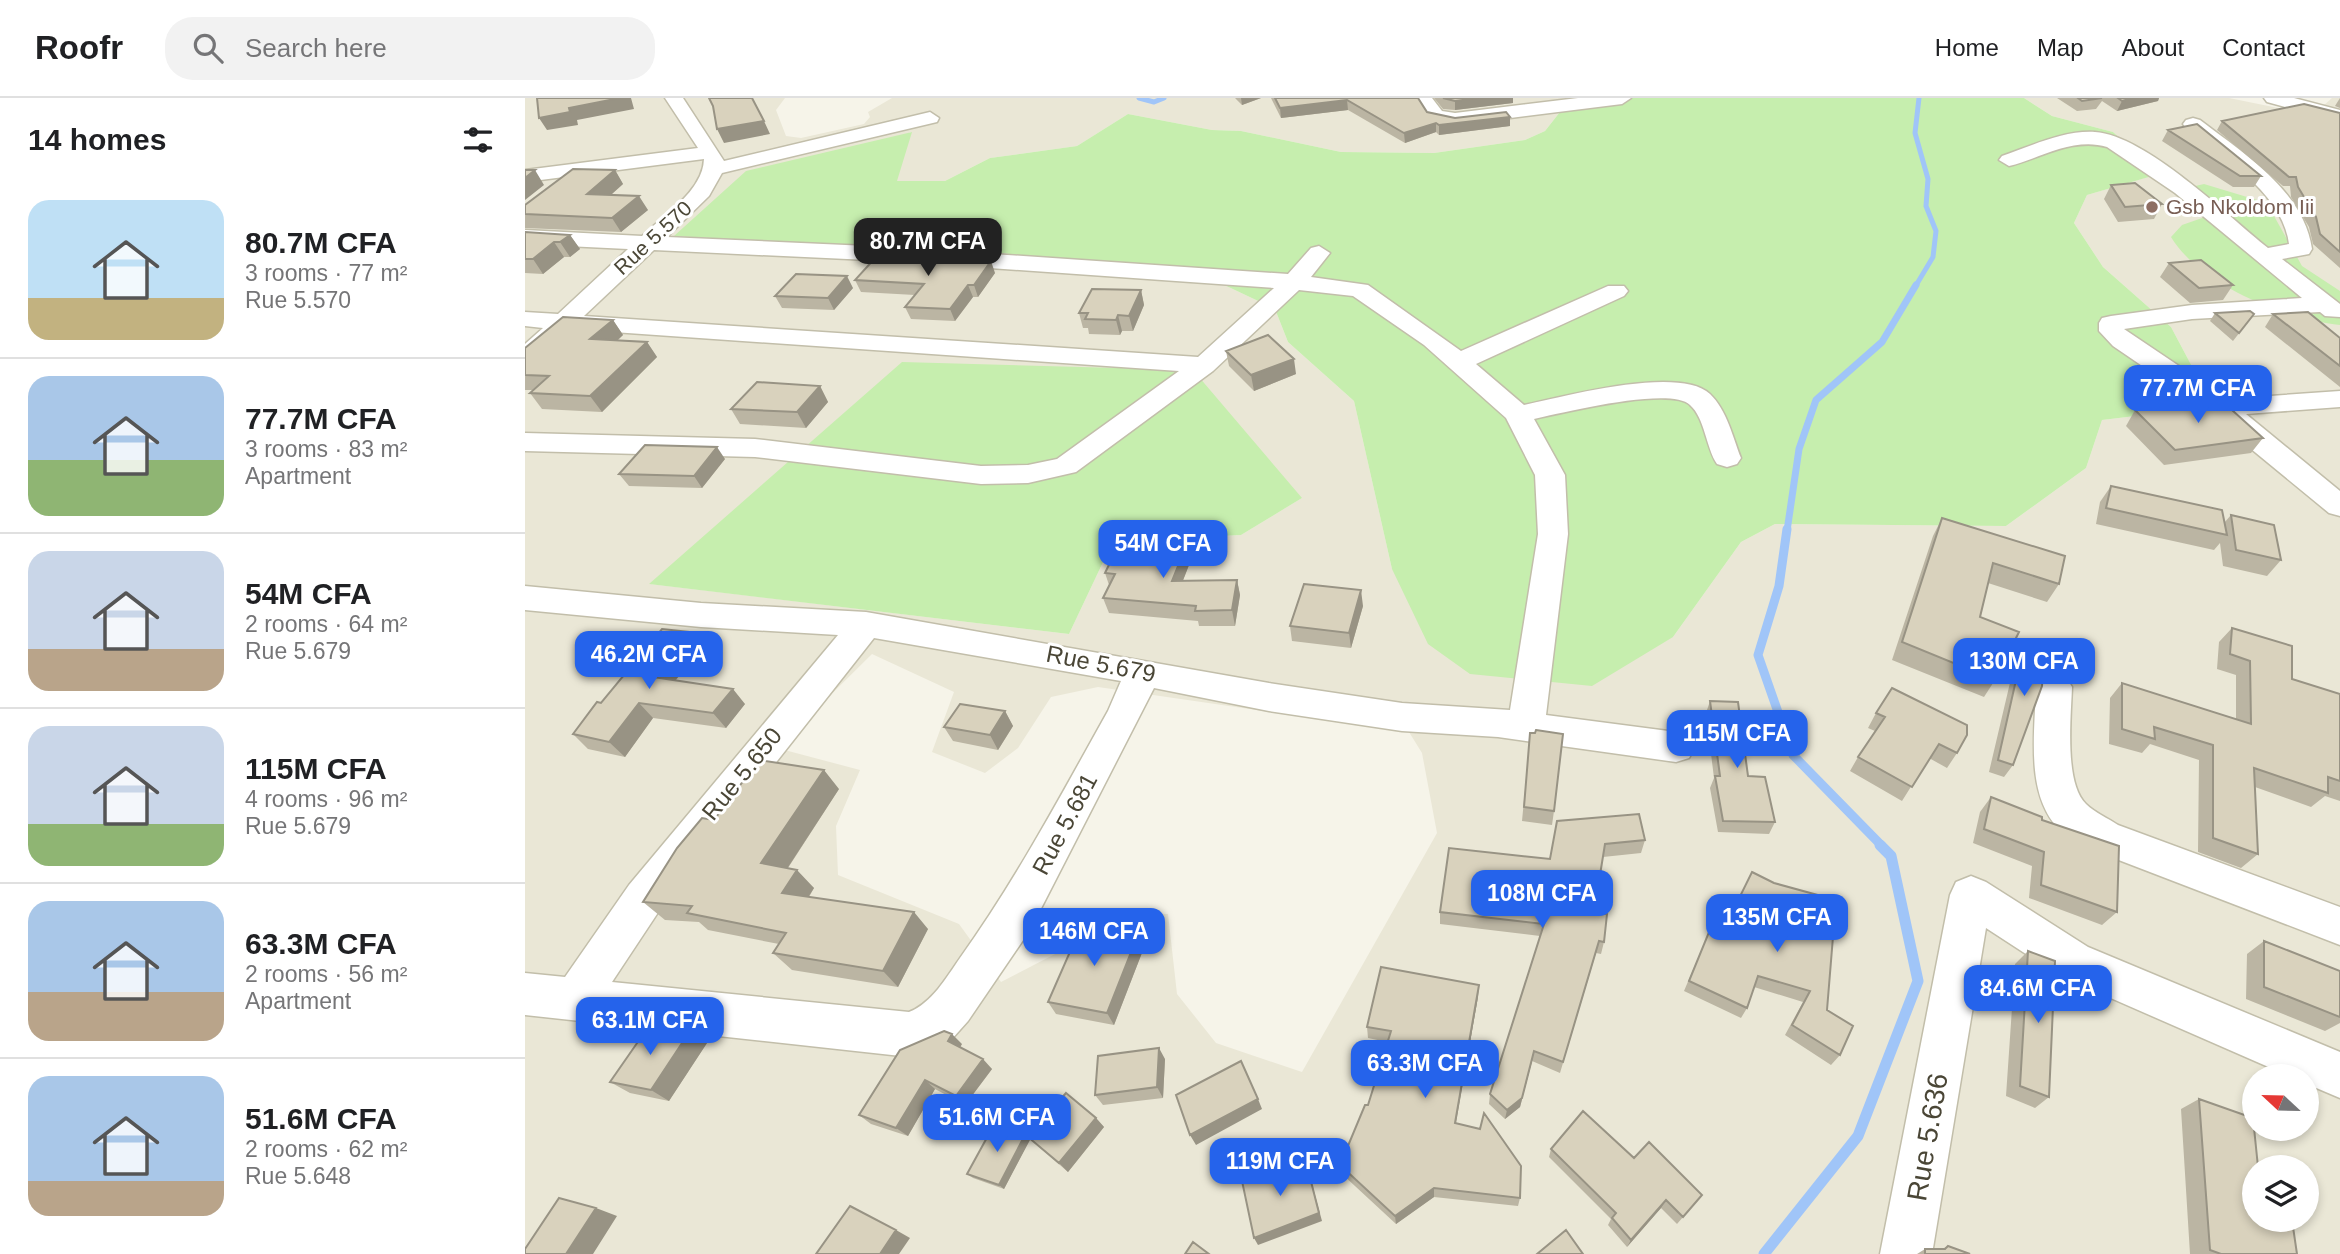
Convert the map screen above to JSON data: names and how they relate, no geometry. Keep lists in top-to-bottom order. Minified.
{"streets":{"street":["Rue 5.570","Rue 5.679","Rue 5.650","Rue 5.681","Rue 5.636"]},"crossings":[["Rue 5.679","Rue 5.650"],["Rue 5.679","Rue 5.681"],["Rue 5.650","Rue 5.681"]],"places":["Gsb Nkoldom Iii"],"north":"left","page":{"header":"Roofr","search":"Search here","nav":["Home","Map","About","Contact"],"heading":"14 homes","list":[{"name":"80.7M CFA","note":"3 rooms · 77 m² · Rue 5.570"},{"name":"77.7M CFA","note":"3 rooms · 83 m² · Apartment"},{"name":"54M CFA","note":"2 rooms · 64 m² · Rue 5.679"},{"name":"115M CFA","note":"4 rooms · 96 m² · Rue 5.679"},{"name":"63.3M CFA","note":"2 rooms · 56 m² · Apartment"},{"name":"51.6M CFA","note":"2 rooms · 62 m² · Rue 5.648"}],"price":["80.7M CFA","77.7M CFA","54M CFA","46.2M CFA","130M CFA","115M CFA","108M CFA","135M CFA","146M CFA","84.6M CFA","63.1M CFA","63.3M CFA","51.6M CFA","119M CFA"]}}
